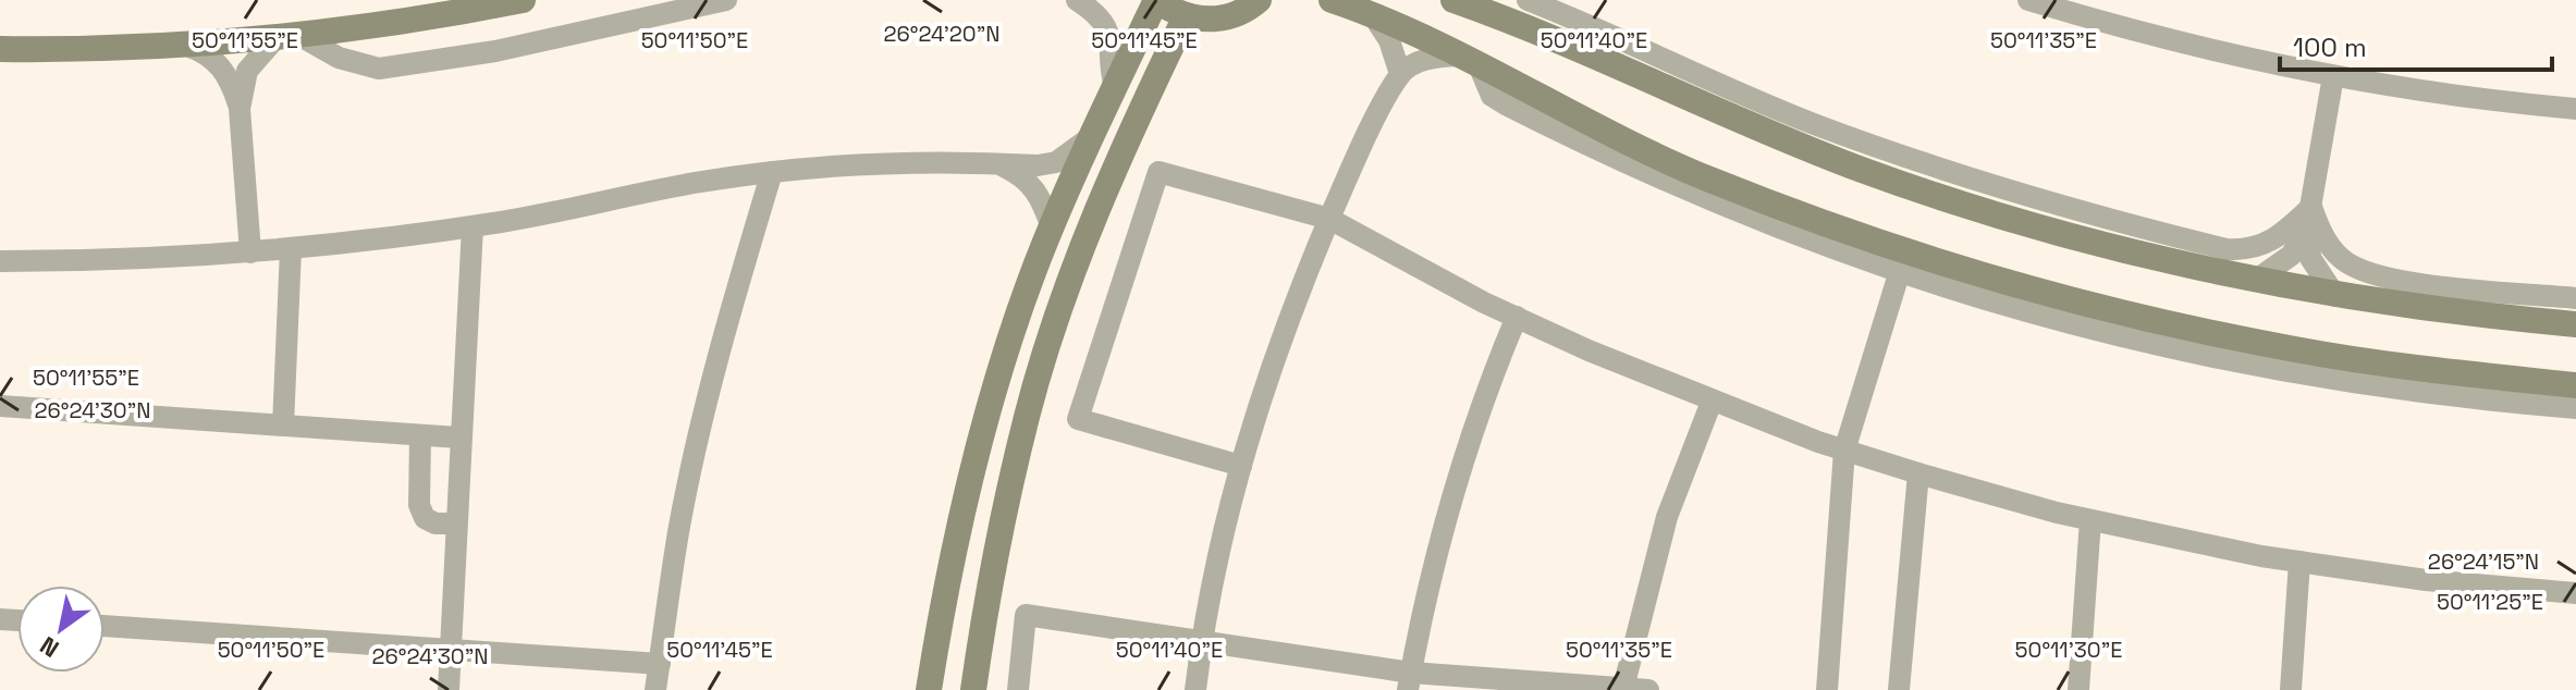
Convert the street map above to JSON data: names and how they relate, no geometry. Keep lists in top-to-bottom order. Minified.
{"scale_bar":"100 m","north":"bottom left","coordinates":["26°24'20\"N","50°11'55\"E","50°11'50\"E","50°11'45\"E","50°11'40\"E","50°11'35\"E","26°24'30\"N","26°24'15\"N","50°11'25\"E","50°11'30\"E"]}
